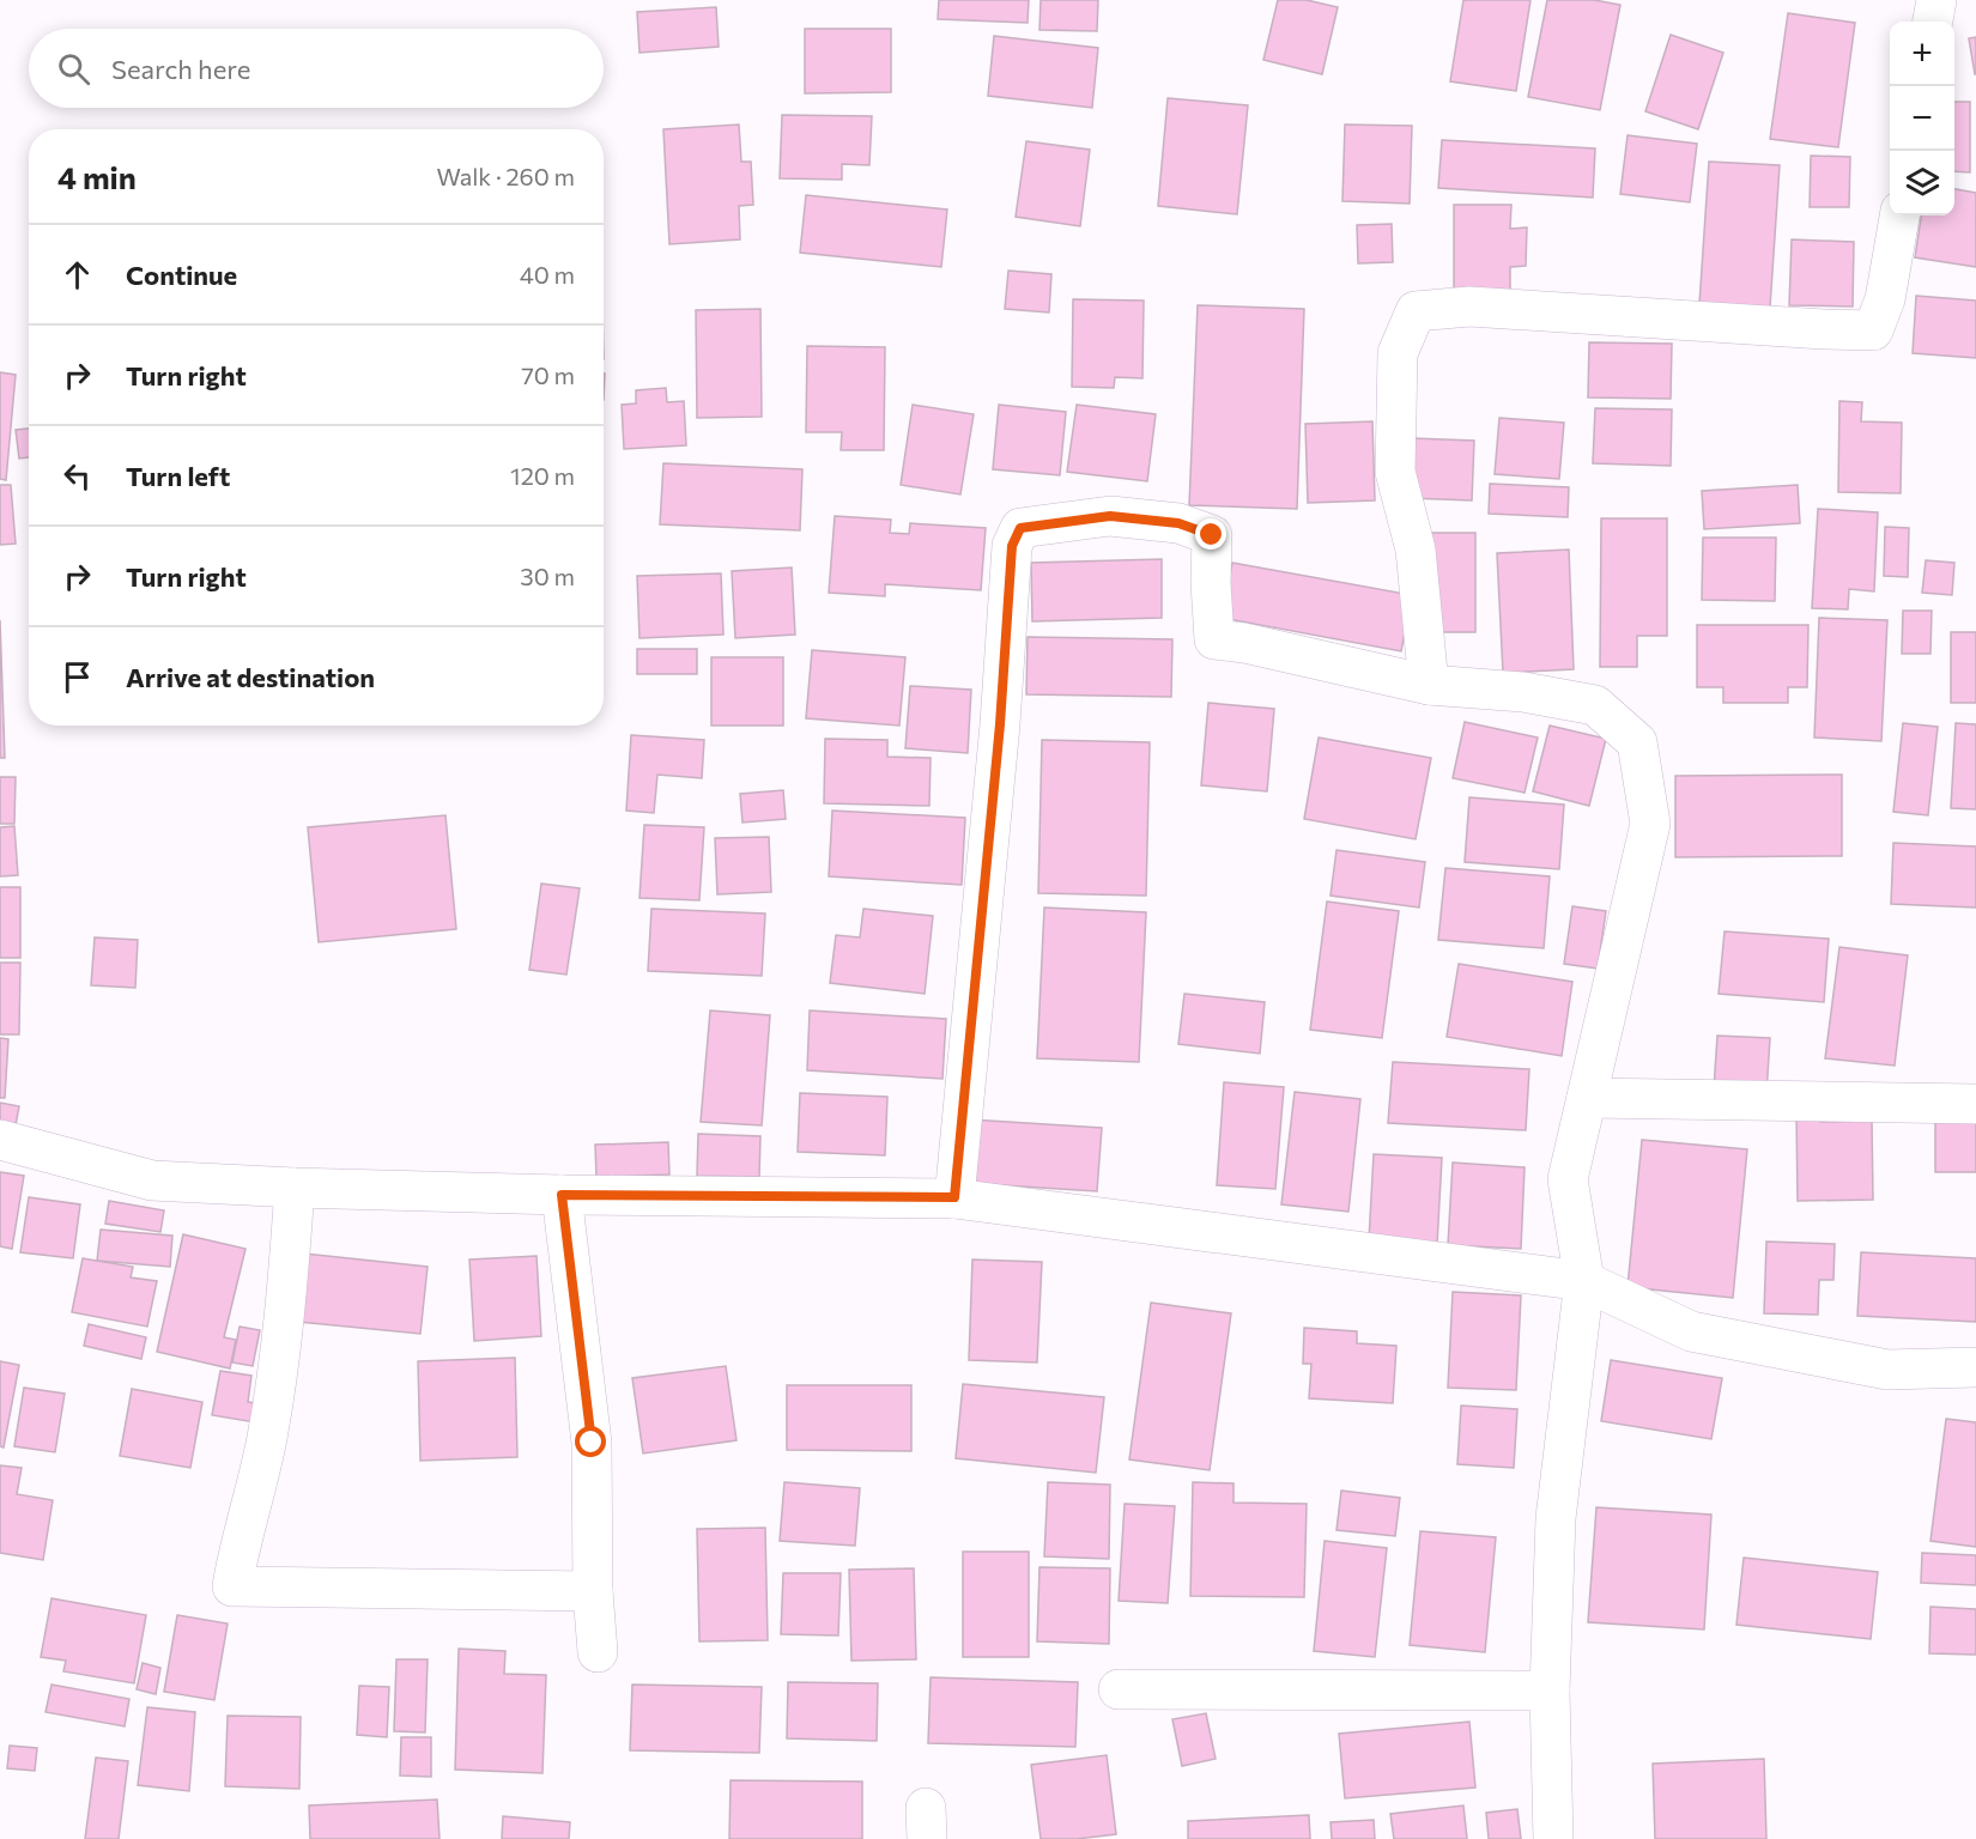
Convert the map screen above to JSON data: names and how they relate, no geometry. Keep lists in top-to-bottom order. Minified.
{"page":{"map_buttons":["+","−"],"search":"Search here","heading":["4 min","Walk · 260 m"],"list":[["Continue","40 m"],["Turn right","70 m"],["Turn left","120 m"],["Turn right","30 m"],"Arrive at destination"]}}
